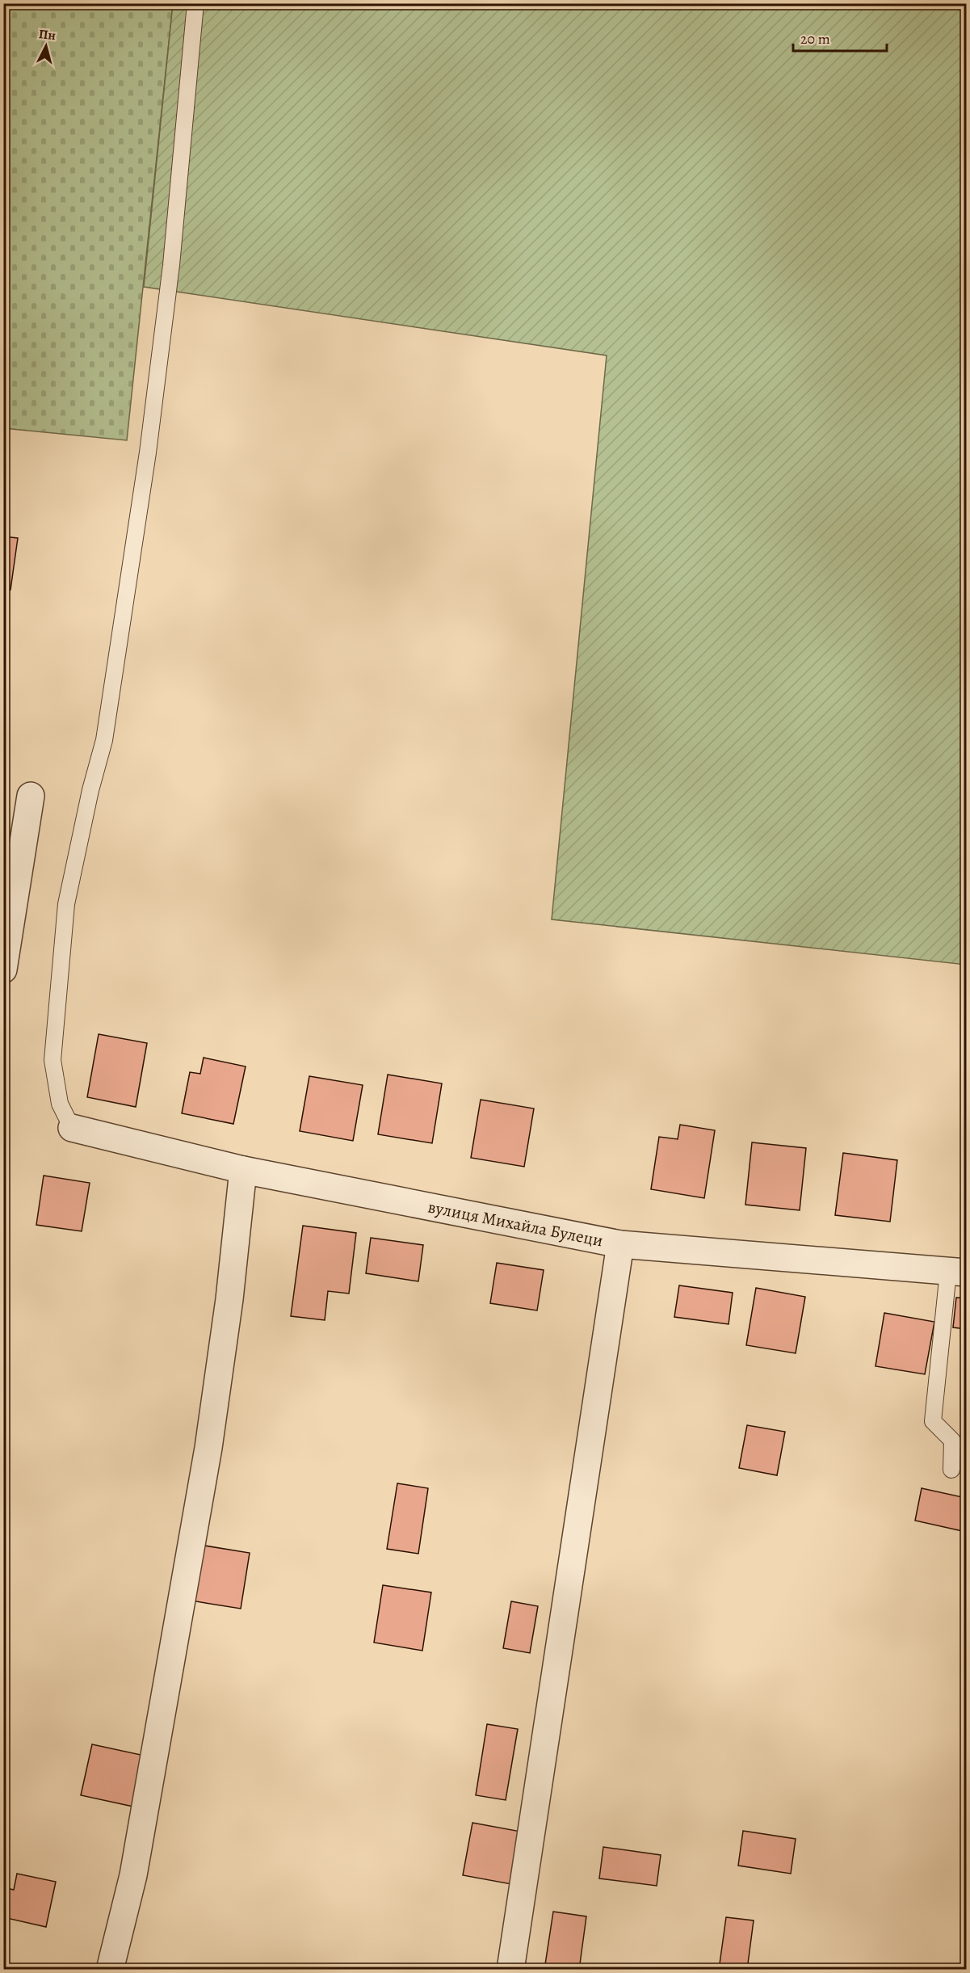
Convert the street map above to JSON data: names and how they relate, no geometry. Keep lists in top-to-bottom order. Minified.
{"streets":{"street":["вулиця Михайла Булеци"]},"scale_bar":"20 m","north":"top"}
